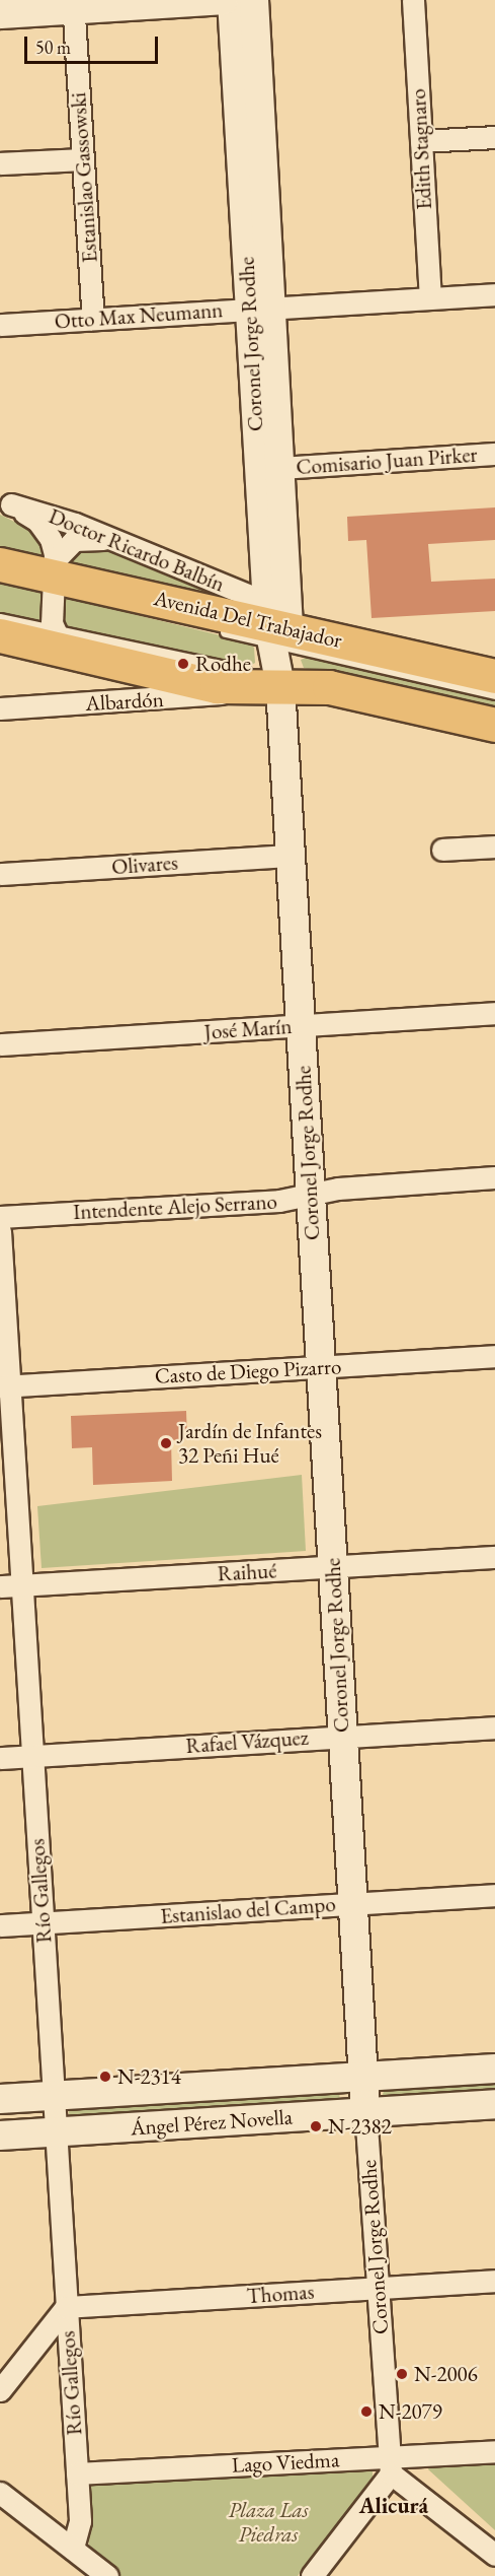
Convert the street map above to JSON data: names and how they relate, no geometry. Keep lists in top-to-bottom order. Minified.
{"streets":{"main road":["Coronel Jorge Rodhe","Avenida Del Trabajador","Ángel Pérez Novella"],"street":["Edith Stagnaro","Estanislao Gassowski","Otto Max Neumann","Comisario Juan Pirker","Doctor Ricardo Balbín","Albardón","Olivares","José Marín","Intendente Alejo Serrano","Casto de Diego Pizarro","Raihué","Rafael Vázquez","Río Gallegos","Estanislao del Campo","Thomas","Lago Viedma"]},"crossings":[["Edith Stagnaro","Otto Max Neumann"],["Estanislao Gassowski","Otto Max Neumann"],["Otto Max Neumann","Coronel Jorge Rodhe"],["Coronel Jorge Rodhe","Comisario Juan Pirker"],["Coronel Jorge Rodhe","Doctor Ricardo Balbín"],["Coronel Jorge Rodhe","Avenida Del Trabajador"],["Coronel Jorge Rodhe","Albardón"],["Coronel Jorge Rodhe","Olivares"],["Coronel Jorge Rodhe","José Marín"],["Coronel Jorge Rodhe","Intendente Alejo Serrano"],["Coronel Jorge Rodhe","Casto de Diego Pizarro"],["Coronel Jorge Rodhe","Raihué"],["Coronel Jorge Rodhe","Rafael Vázquez"],["Coronel Jorge Rodhe","Estanislao del Campo"],["Coronel Jorge Rodhe","Ángel Pérez Novella"],["Coronel Jorge Rodhe","Thomas"],["Coronel Jorge Rodhe","Lago Viedma"],["Doctor Ricardo Balbín","Avenida Del Trabajador"],["Doctor Ricardo Balbín","Albardón"],["Avenida Del Trabajador","Albardón"],["Casto de Diego Pizarro","Río Gallegos"],["Raihué","Río Gallegos"],["Rafael Vázquez","Río Gallegos"],["Río Gallegos","Estanislao del Campo"],["Río Gallegos","Ángel Pérez Novella"],["Río Gallegos","Thomas"],["Río Gallegos","Lago Viedma"]],"districts":["Alicurá"],"parks":["Plaza Las Piedras"],"places":["Rodhe","Jardín de Infantes 32 Peñi Hué","N-2314","N-2382","N-2006","N-2079"],"scale_bar":"50 m"}
